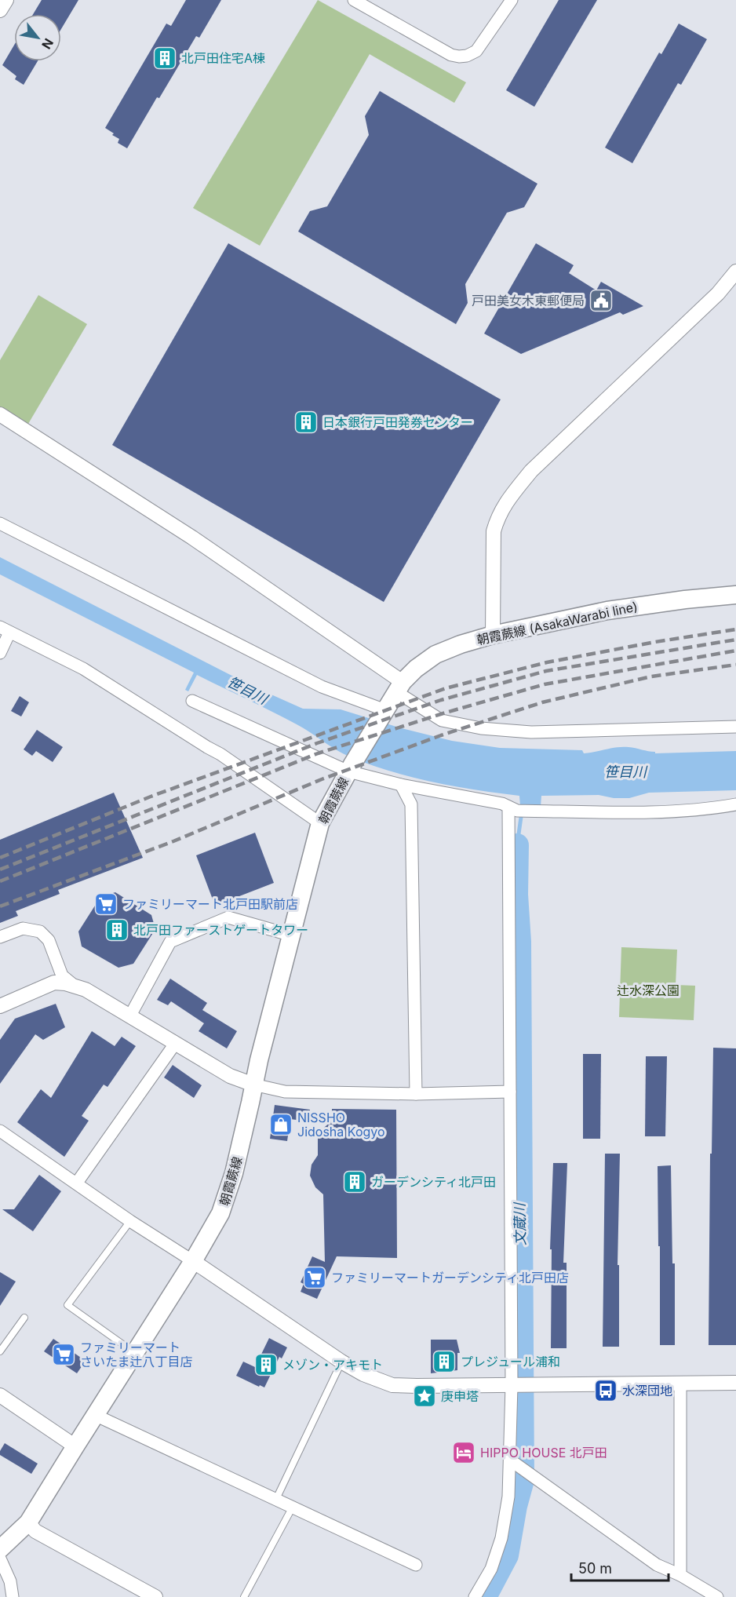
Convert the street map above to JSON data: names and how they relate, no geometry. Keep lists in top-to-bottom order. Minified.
{"streets":{"main road":["朝霞蕨線 (AsakaWarabi line)","朝霞蕨線"]},"crossings":[["朝霞蕨線 (AsakaWarabi line)","朝霞蕨線"]],"water":["笹目川","文蔵川"],"parks":["辻水深公園"],"places":{"building":["北戸田住宅A棟","日本銀行戸田発券センター","北戸田ファーストゲートタワー","ガーデンシティ北戸田","プレジュール浦和","メゾン・アキモト"],"public building":["戸田美女木東郵便局"],"supermarket":["ファミリーマート北戸田駅前店","ファミリーマートガーデンシティ北戸田店","ファミリーマート さいたま辻八丁目店"],"shop":["NISSHO Jidosha Kogyo"],"bus stop":["水深団地"],"place":["庚申塔"],"hotel":["HIPPO HOUSE 北戸田"]},"scale_bar":"50 m","north":"bottom right"}
